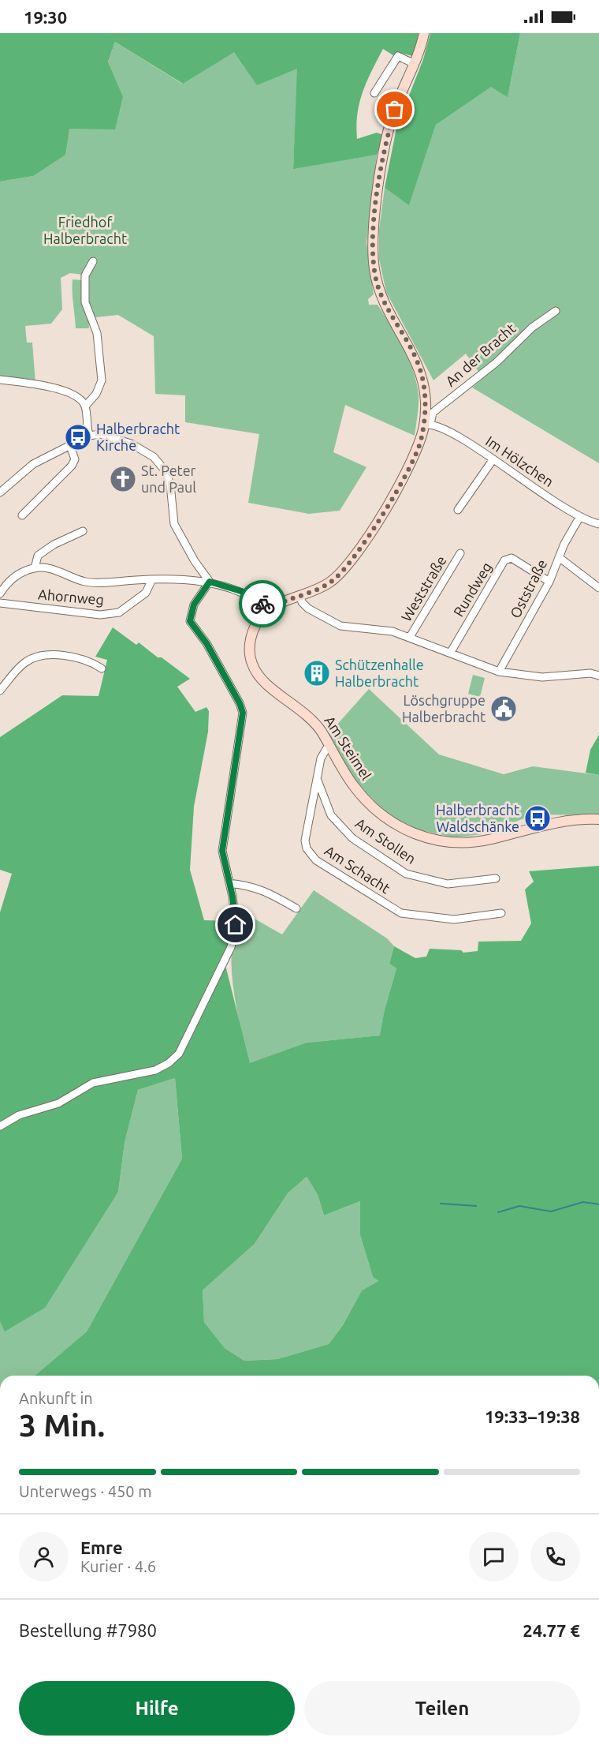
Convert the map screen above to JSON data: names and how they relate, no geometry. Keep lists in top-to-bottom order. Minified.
{"streets":{"main road":["Am Steimel"],"street":["An der Bracht","Im Hölzchen","Weststraße","Oststraße","Rundweg","Ahornweg","Am Stollen","Am Schacht"]},"crossings":[["An der Bracht","Im Hölzchen"],["Im Hölzchen","Oststraße"],["Oststraße","Rundweg"],["Am Steimel","Am Schacht"],["Am Stollen","Am Schacht"]],"parks":["Friedhof Halberbracht"],"places":{"bus stop":["Halberbracht Kirche","Halberbracht Waldschänke"],"church":["St. Peter und Paul"],"building":["Schützenhalle Halberbracht"],"public building":["Löschgruppe Halberbracht"]},"page":{"status":"19:30","heading":["3 Min.","Ankunft in","19:33–19:38"],"panel":["Emre","Kurier · 4.6","Bestellung #7980","24.77 €"],"bar":"Unterwegs · 450 m","buttons":["Hilfe","Teilen"]}}
